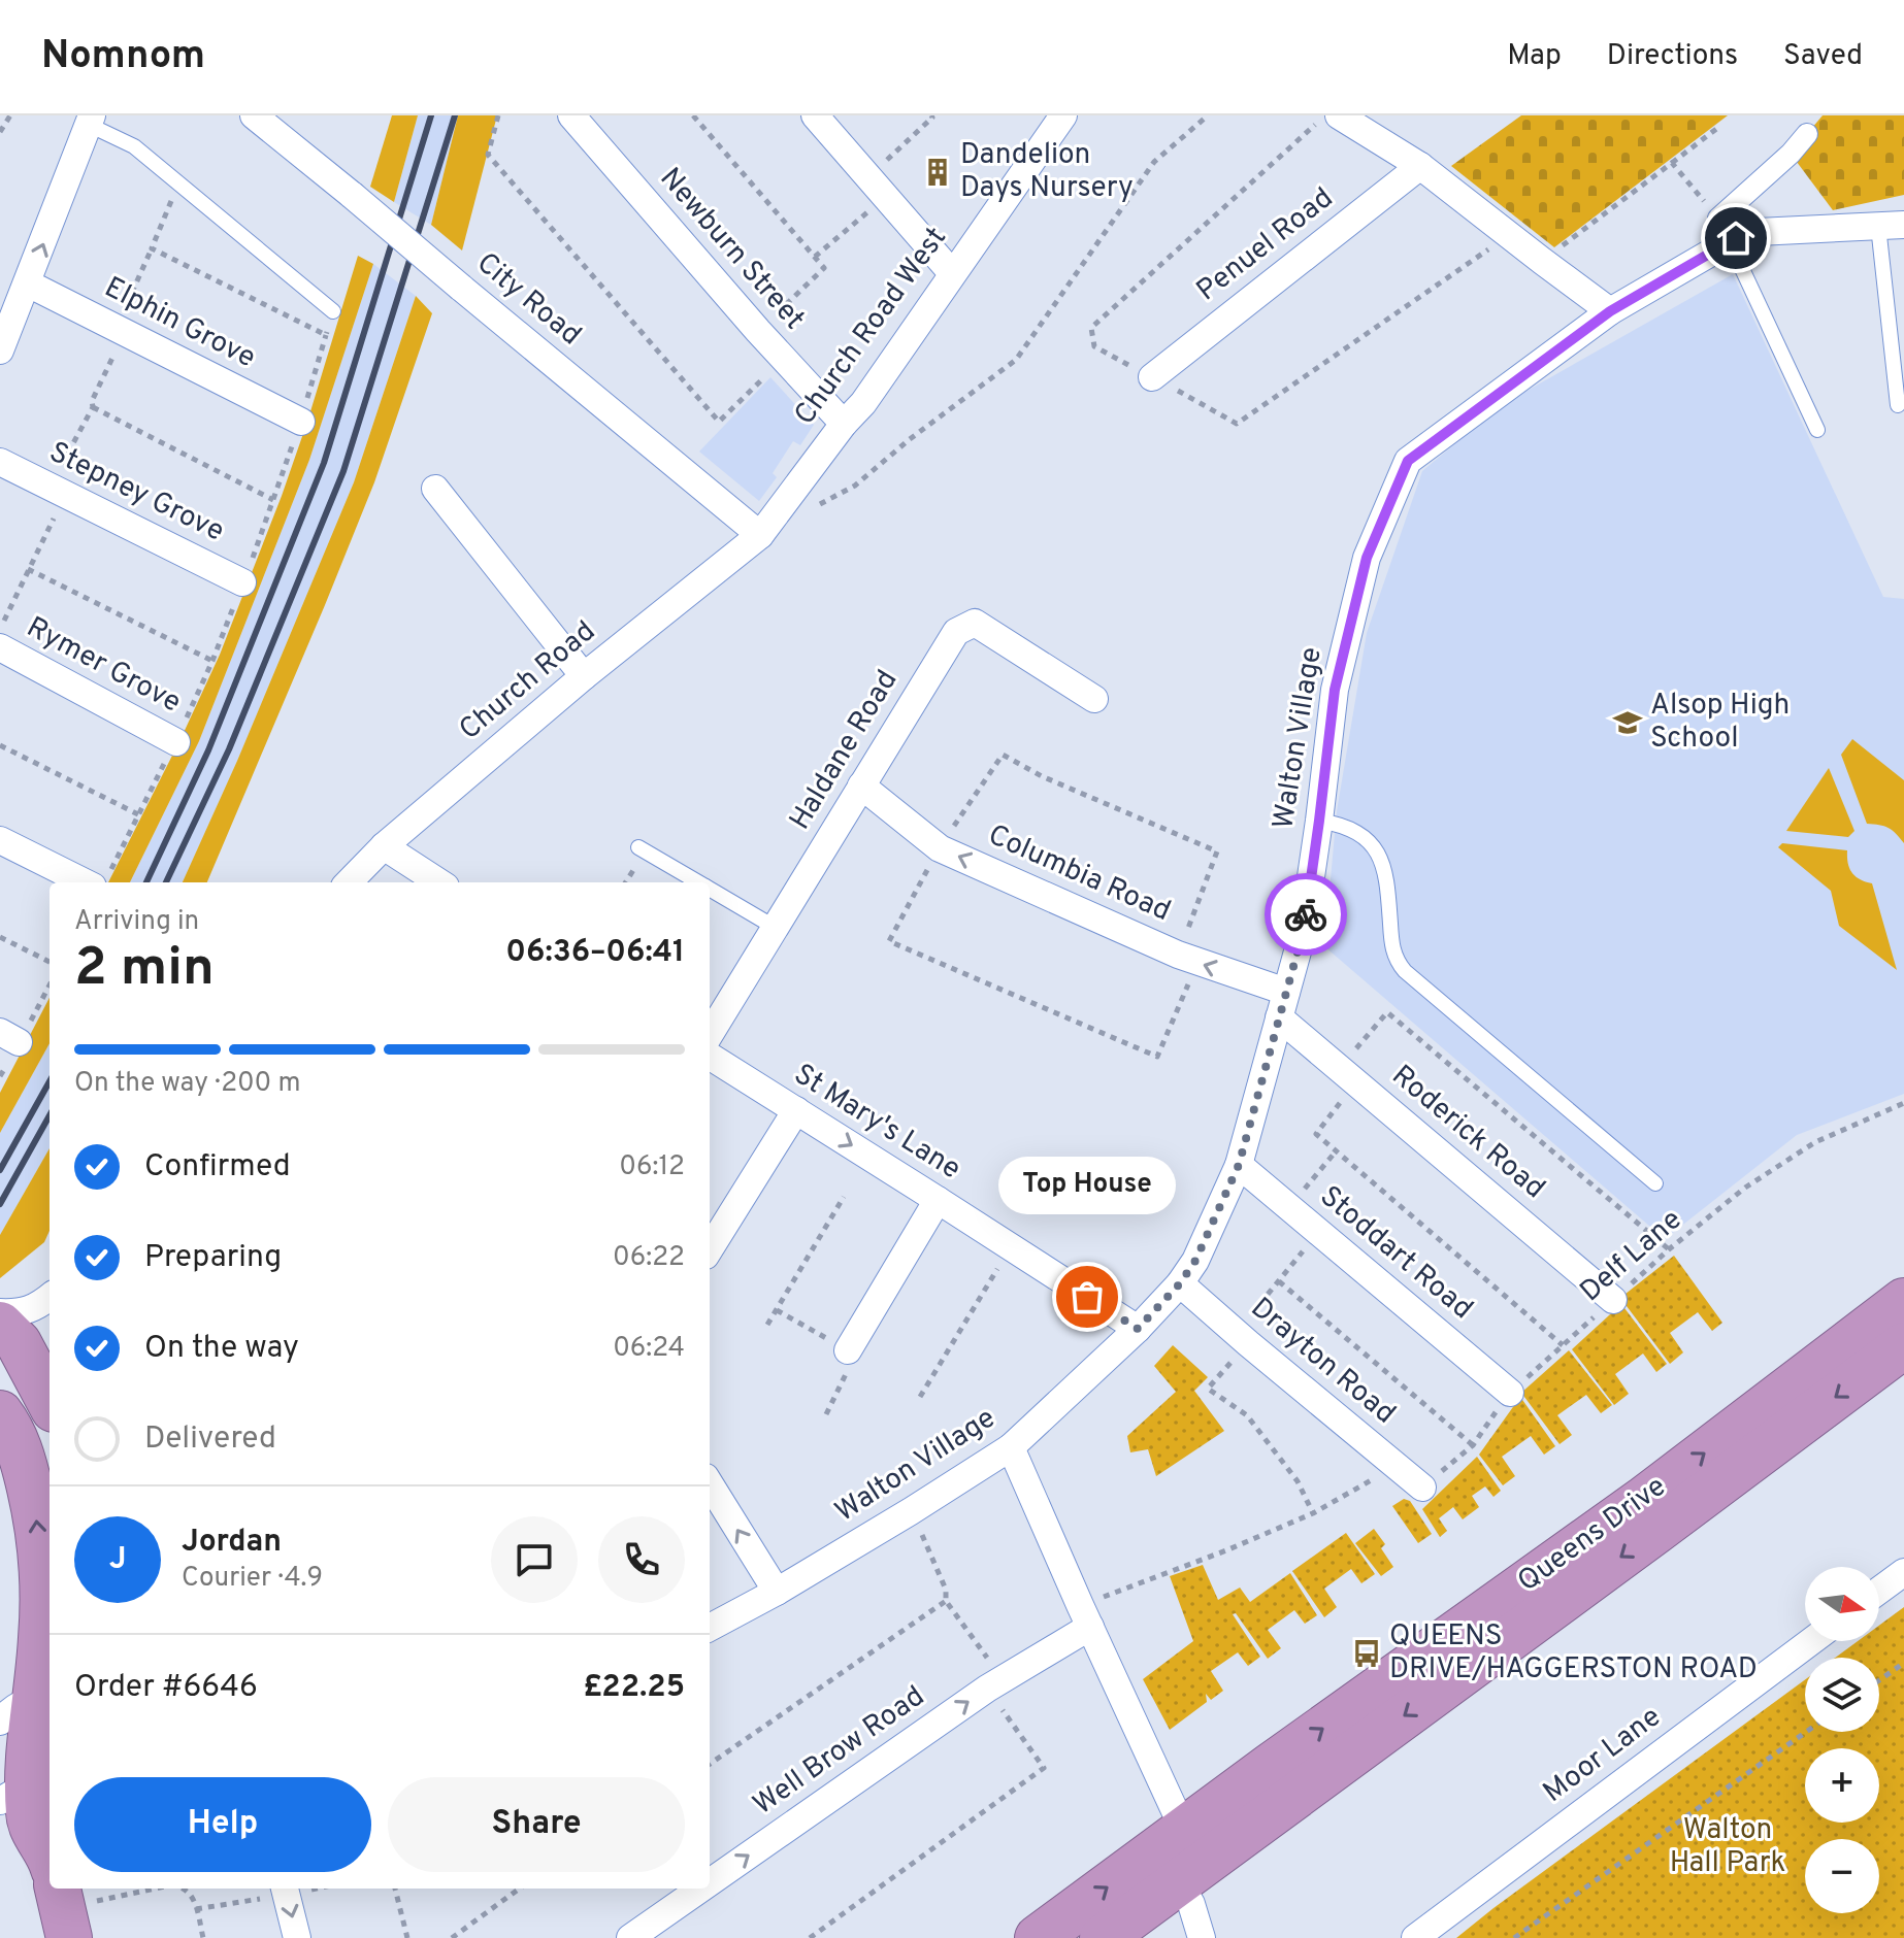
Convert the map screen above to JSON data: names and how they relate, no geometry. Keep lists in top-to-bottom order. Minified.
{"streets":{"highway":["Queens Drive"],"street":["Penuel Road","Newburn Street","City Road","Elphin Grove","Church Road West","Stepney Grove","Rymer Grove","Church Road","Walton Village","Haldane Road","Columbia Road","St Mary's Lane","Roderick Road","Stoddart Road","Drayton Road","Well Brow Road","Moor Lane"],"path":["Delf Lane"]},"crossings":[["Newburn Street","Church Road West"],["City Road","Church Road West"],["City Road","Church Road"],["Church Road West","Church Road"],["Walton Village","Columbia Road"],["Walton Village","St Mary's Lane"],["Walton Village","Roderick Road"],["Walton Village","Stoddart Road"],["Walton Village","Drayton Road"],["Haldane Road","Columbia Road"],["Columbia Road","Roderick Road"],["Roderick Road","Delf Lane"],["Stoddart Road","Delf Lane"],["Delf Lane","Drayton Road"]],"one_way":["Columbia Road","Well Brow Road"],"parks":["Walton Hall Park"],"places":{"building":["Dandelion Days Nursery"],"school or university":["Alsop High School"],"other":["Top House"],"bus stop":["QUEENS DRIVE/HAGGERSTON ROAD"]},"north":"right","page":{"header":"Nomnom","nav":["Map","Directions","Saved"],"heading":["2 min","Arriving in","06:36–06:41"],"panel":["Jordan","Courier · 4.9","Order #6646","£22.25"],"bar":"On the way · 200 m","list":[["Confirmed","06:12"],["Preparing","06:22"],["On the way","06:24"],"Delivered"],"bubble":"Top House","round":"J","map_buttons":["+","−"],"buttons":["Help","Share"]}}
